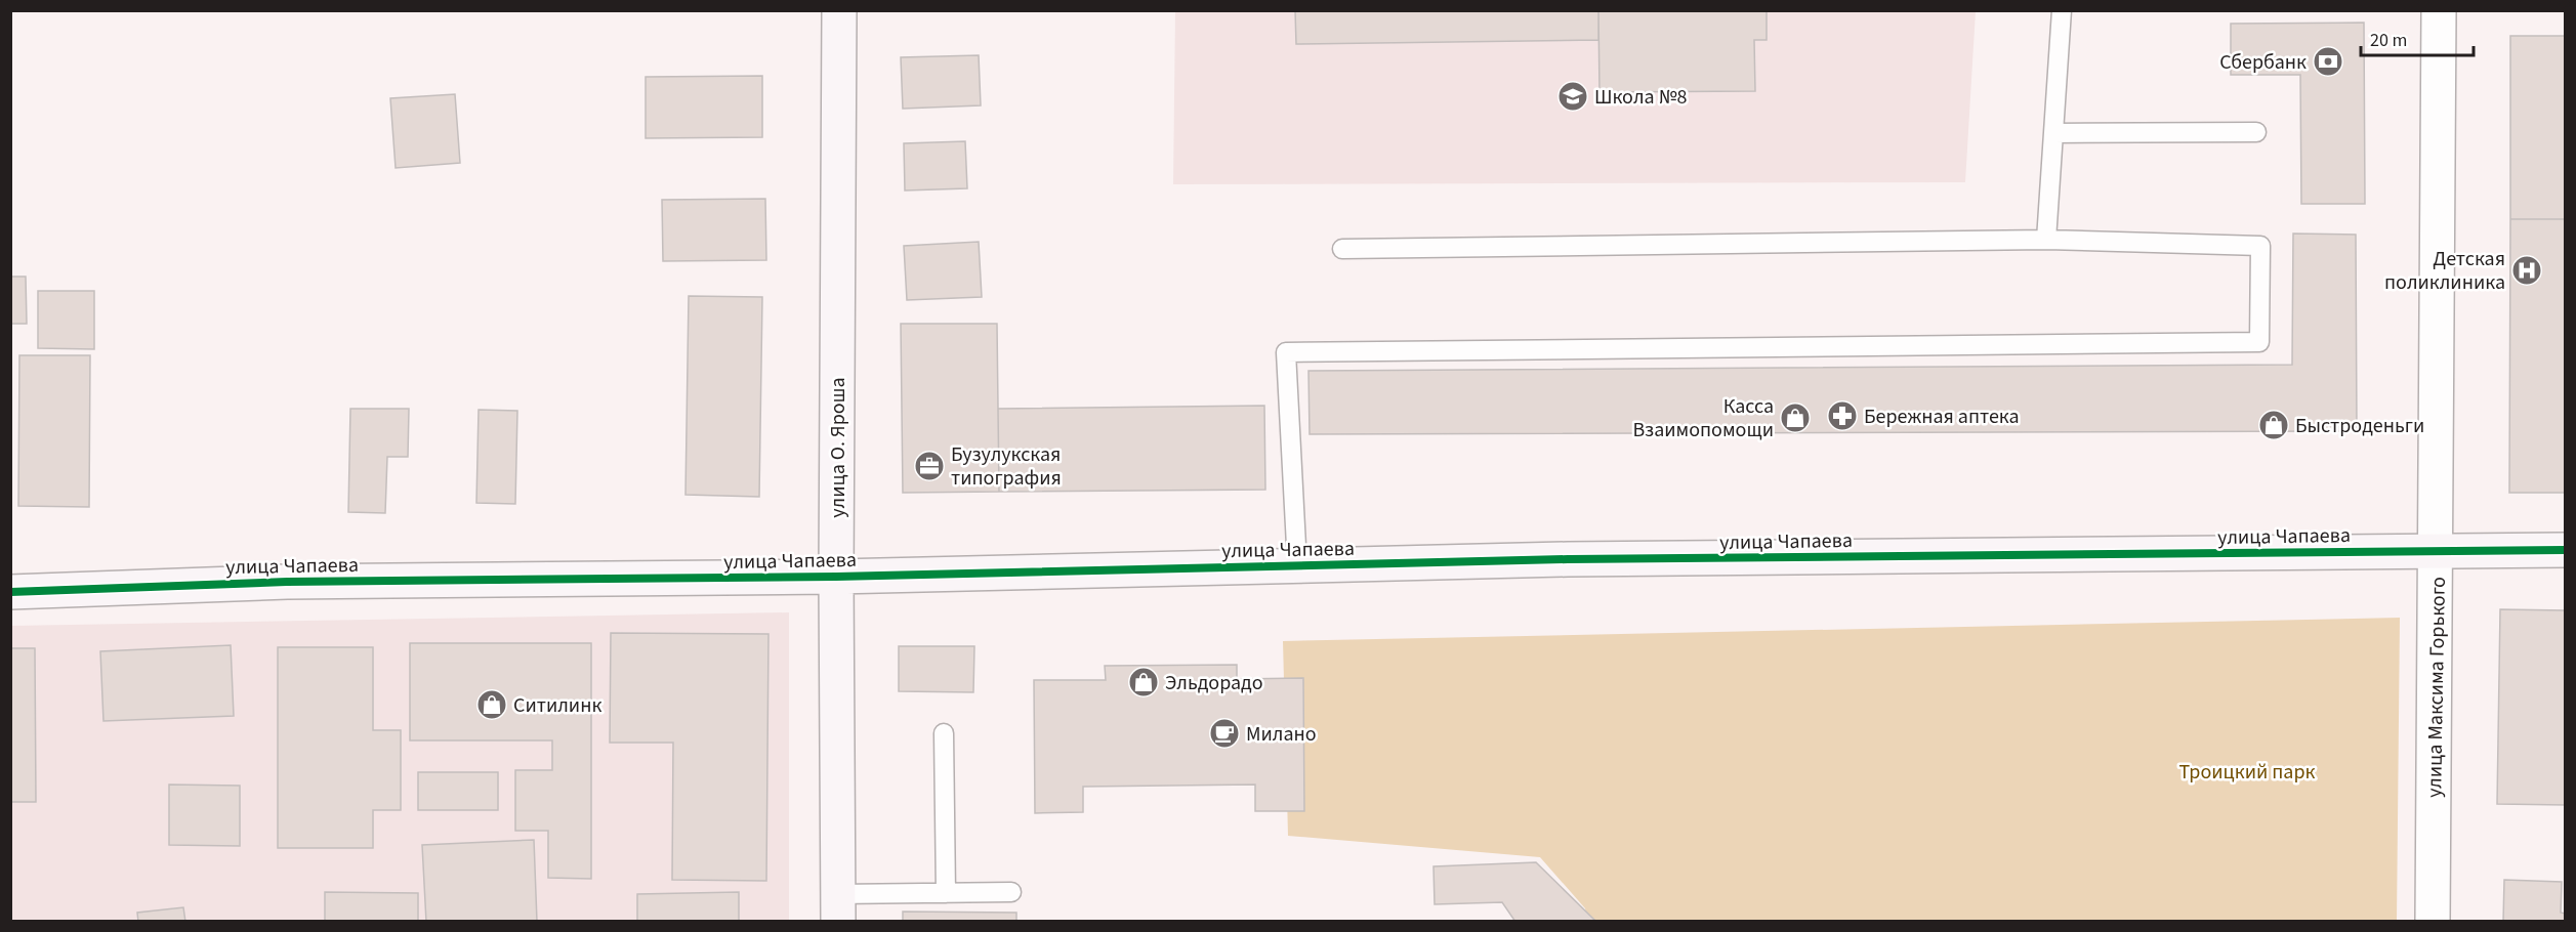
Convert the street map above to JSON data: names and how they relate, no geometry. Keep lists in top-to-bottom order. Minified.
{"streets":{"street":["улица О. Яроша","улица Чапаева","улица Максима Горького"]},"crossings":[["улица О. Яроша","улица Чапаева"],["улица Чапаева","улица Максима Горького"]],"parks":["Троицкий парк"],"places":{"bank":["Сбербанк"],"school or university":["Школа №8"],"hospital":["Детская поликлиника"],"pharmacy":["Бережная аптека"],"shop":["Касса Взаимопомощи","Быстроденьги","Эльдорадо","Ситилинк"],"office":["Бузулукская типография"],"cafe":["Милано"]},"scale_bar":"20 m"}
